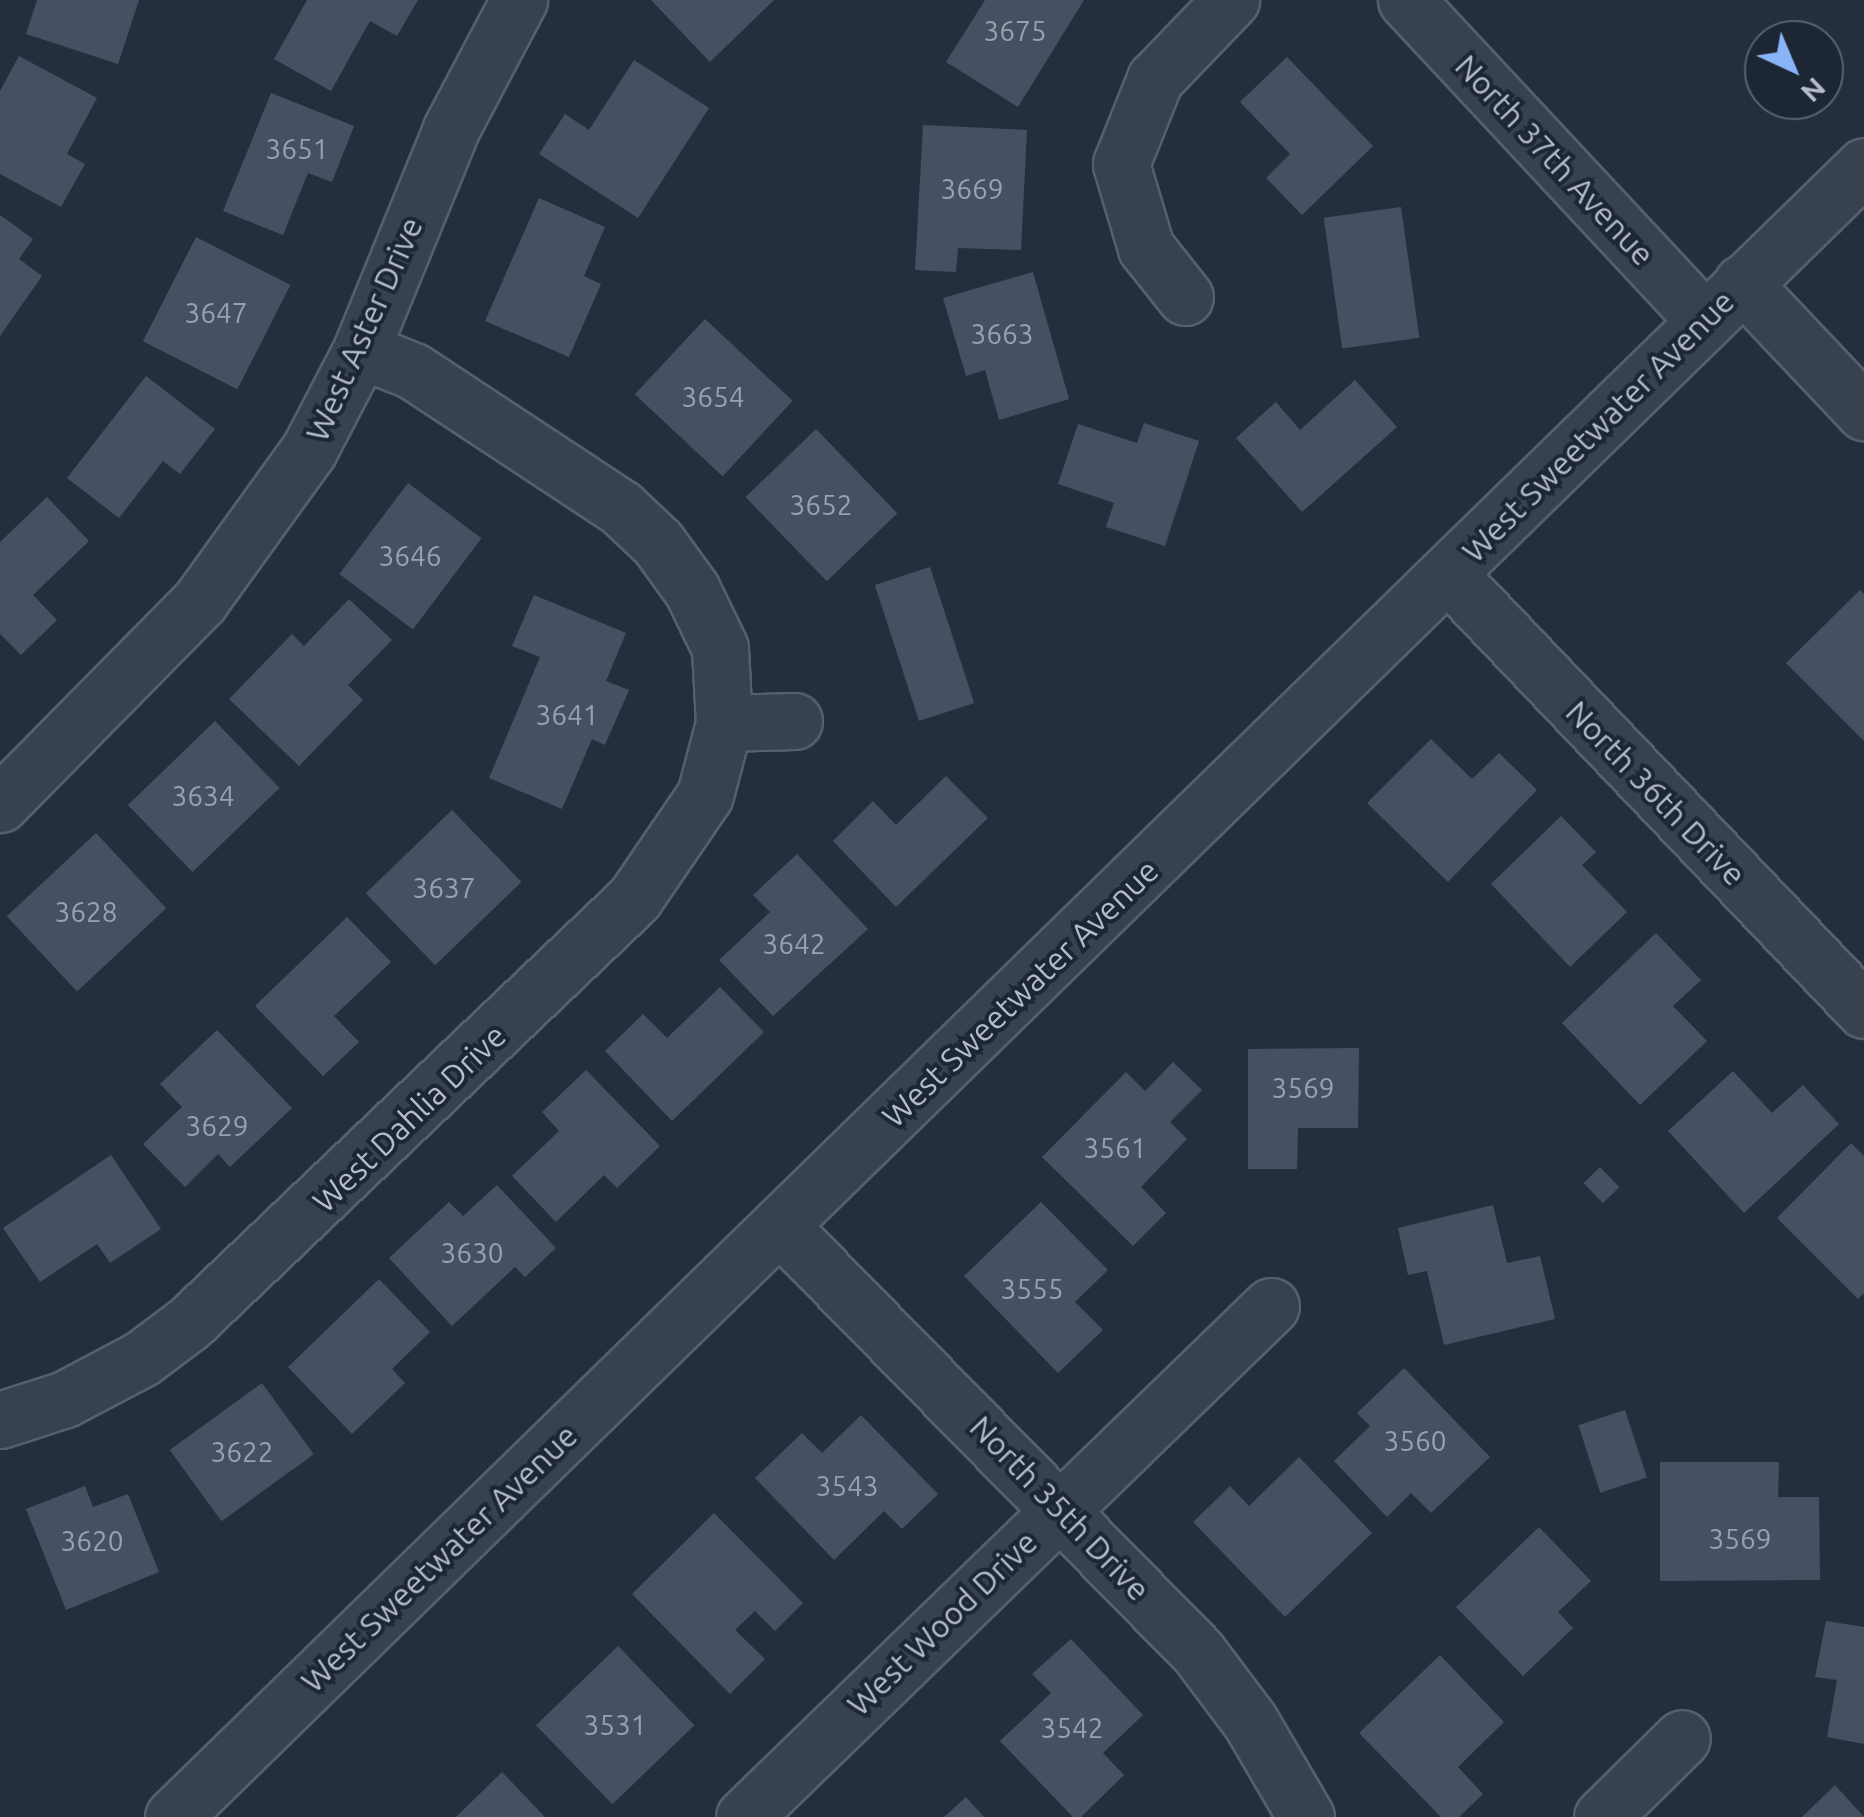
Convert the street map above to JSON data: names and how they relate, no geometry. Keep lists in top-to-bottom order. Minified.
{"streets":{"street":["North 37th Avenue","West Aster Drive","West Sweetwater Avenue","North 36th Drive","West Dahlia Drive","North 35th Drive","West Wood Drive"]},"crossings":[["North 37th Avenue","West Sweetwater Avenue"],["West Aster Drive","West Dahlia Drive"],["West Sweetwater Avenue","North 36th Drive"],["West Sweetwater Avenue","North 35th Drive"],["North 35th Drive","West Wood Drive"]],"house_numbers":["3675","3651","3669","3647","3663","3654","3652","3646","3641","3634","3637","3628","3642","3569","3629","3561","3630","3555","3560","3622","3543","3569","3620","3531","3542"],"north":"bottom right"}
